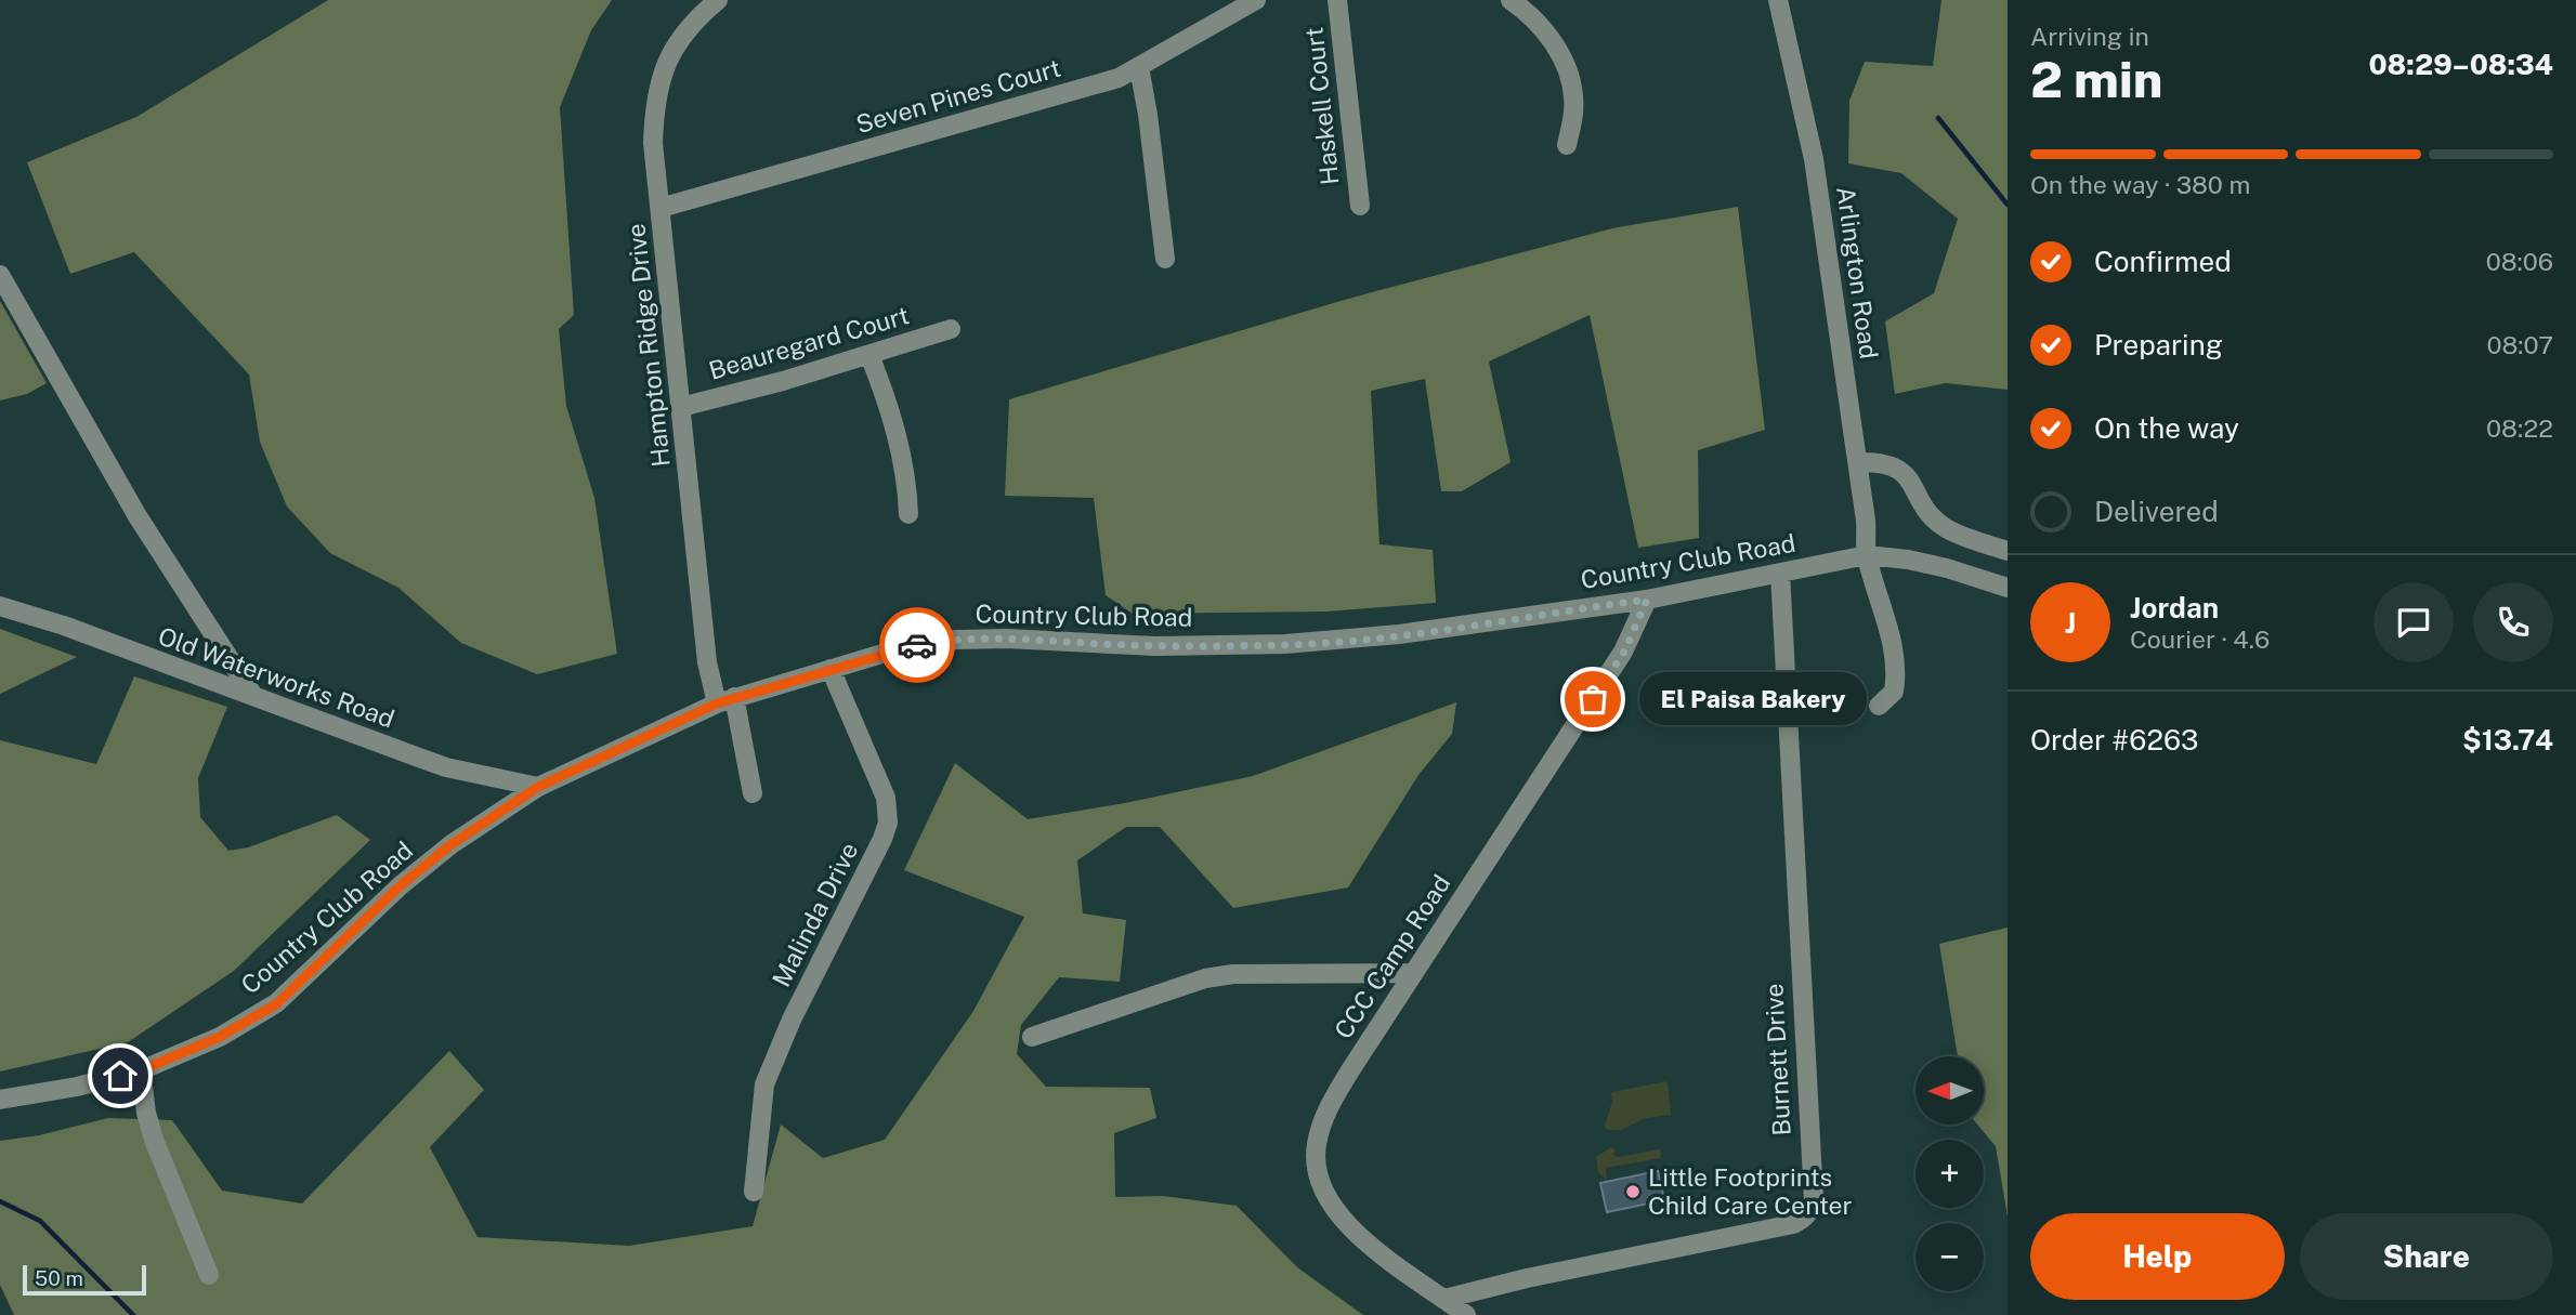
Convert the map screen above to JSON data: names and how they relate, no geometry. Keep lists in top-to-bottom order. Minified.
{"streets":{"street":["Seven Pines Court","Haskell Court","Arlington Road","Beauregard Court","Hampton Ridge Drive","Country Club Road","Old Waterworks Road","Malinda Drive","CCC Camp Road","Burnett Drive"]},"crossings":[["Seven Pines Court","Hampton Ridge Drive"],["Arlington Road","Country Club Road"],["Beauregard Court","Hampton Ridge Drive"],["Hampton Ridge Drive","Country Club Road"],["Country Club Road","Old Waterworks Road"],["Country Club Road","Malinda Drive"],["Country Club Road","CCC Camp Road"],["Country Club Road","Burnett Drive"],["CCC Camp Road","Burnett Drive"]],"places":["El Paisa Bakery","Little Footprints Child Care Center"],"scale_bar":"50 m","north":"left","page":{"heading":["2 min","Arriving in","08:29–08:34"],"panel":["Jordan","Courier · 4.6","Order #6263","$13.74"],"bar":"On the way · 380 m","list":[["Confirmed","08:06"],["Preparing","08:07"],["On the way","08:22"],"Delivered"],"round":"J","bubble":"El Paisa Bakery","map_buttons":["+","−"],"buttons":["Help","Share"],"scale":"50 m"}}
